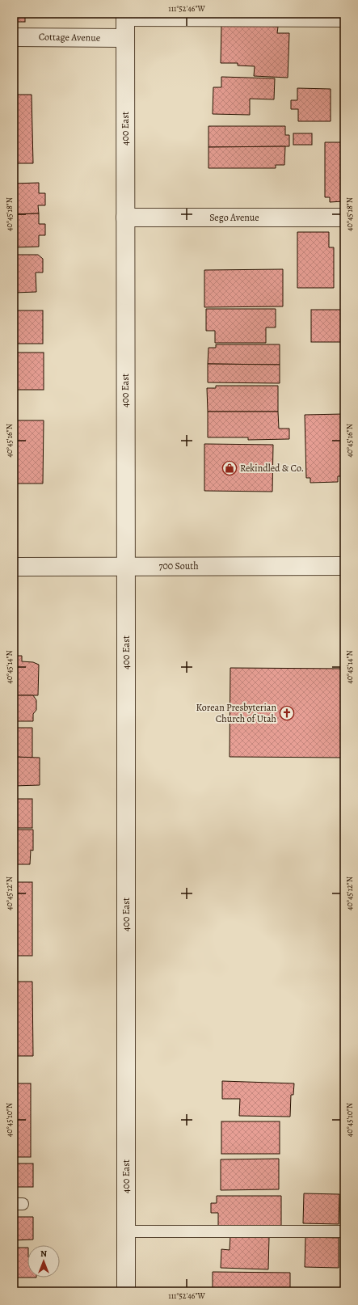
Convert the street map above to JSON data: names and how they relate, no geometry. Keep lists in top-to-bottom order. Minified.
{"streets":{"street":["Cottage Avenue","400 East","Sego Avenue","700 South"]},"crossings":[["Cottage Avenue","400 East"],["400 East","Sego Avenue"],["400 East","700 South"]],"places":{"shop":["Rekindled & Co."],"church":["Korean Presbyterian Church of Utah"]},"north":"top","coordinates":["111°52'46\"W","40°45'18\"N","40°45'16\"N","40°45'14\"N","40°45'12\"N","40°45'10\"N"]}
